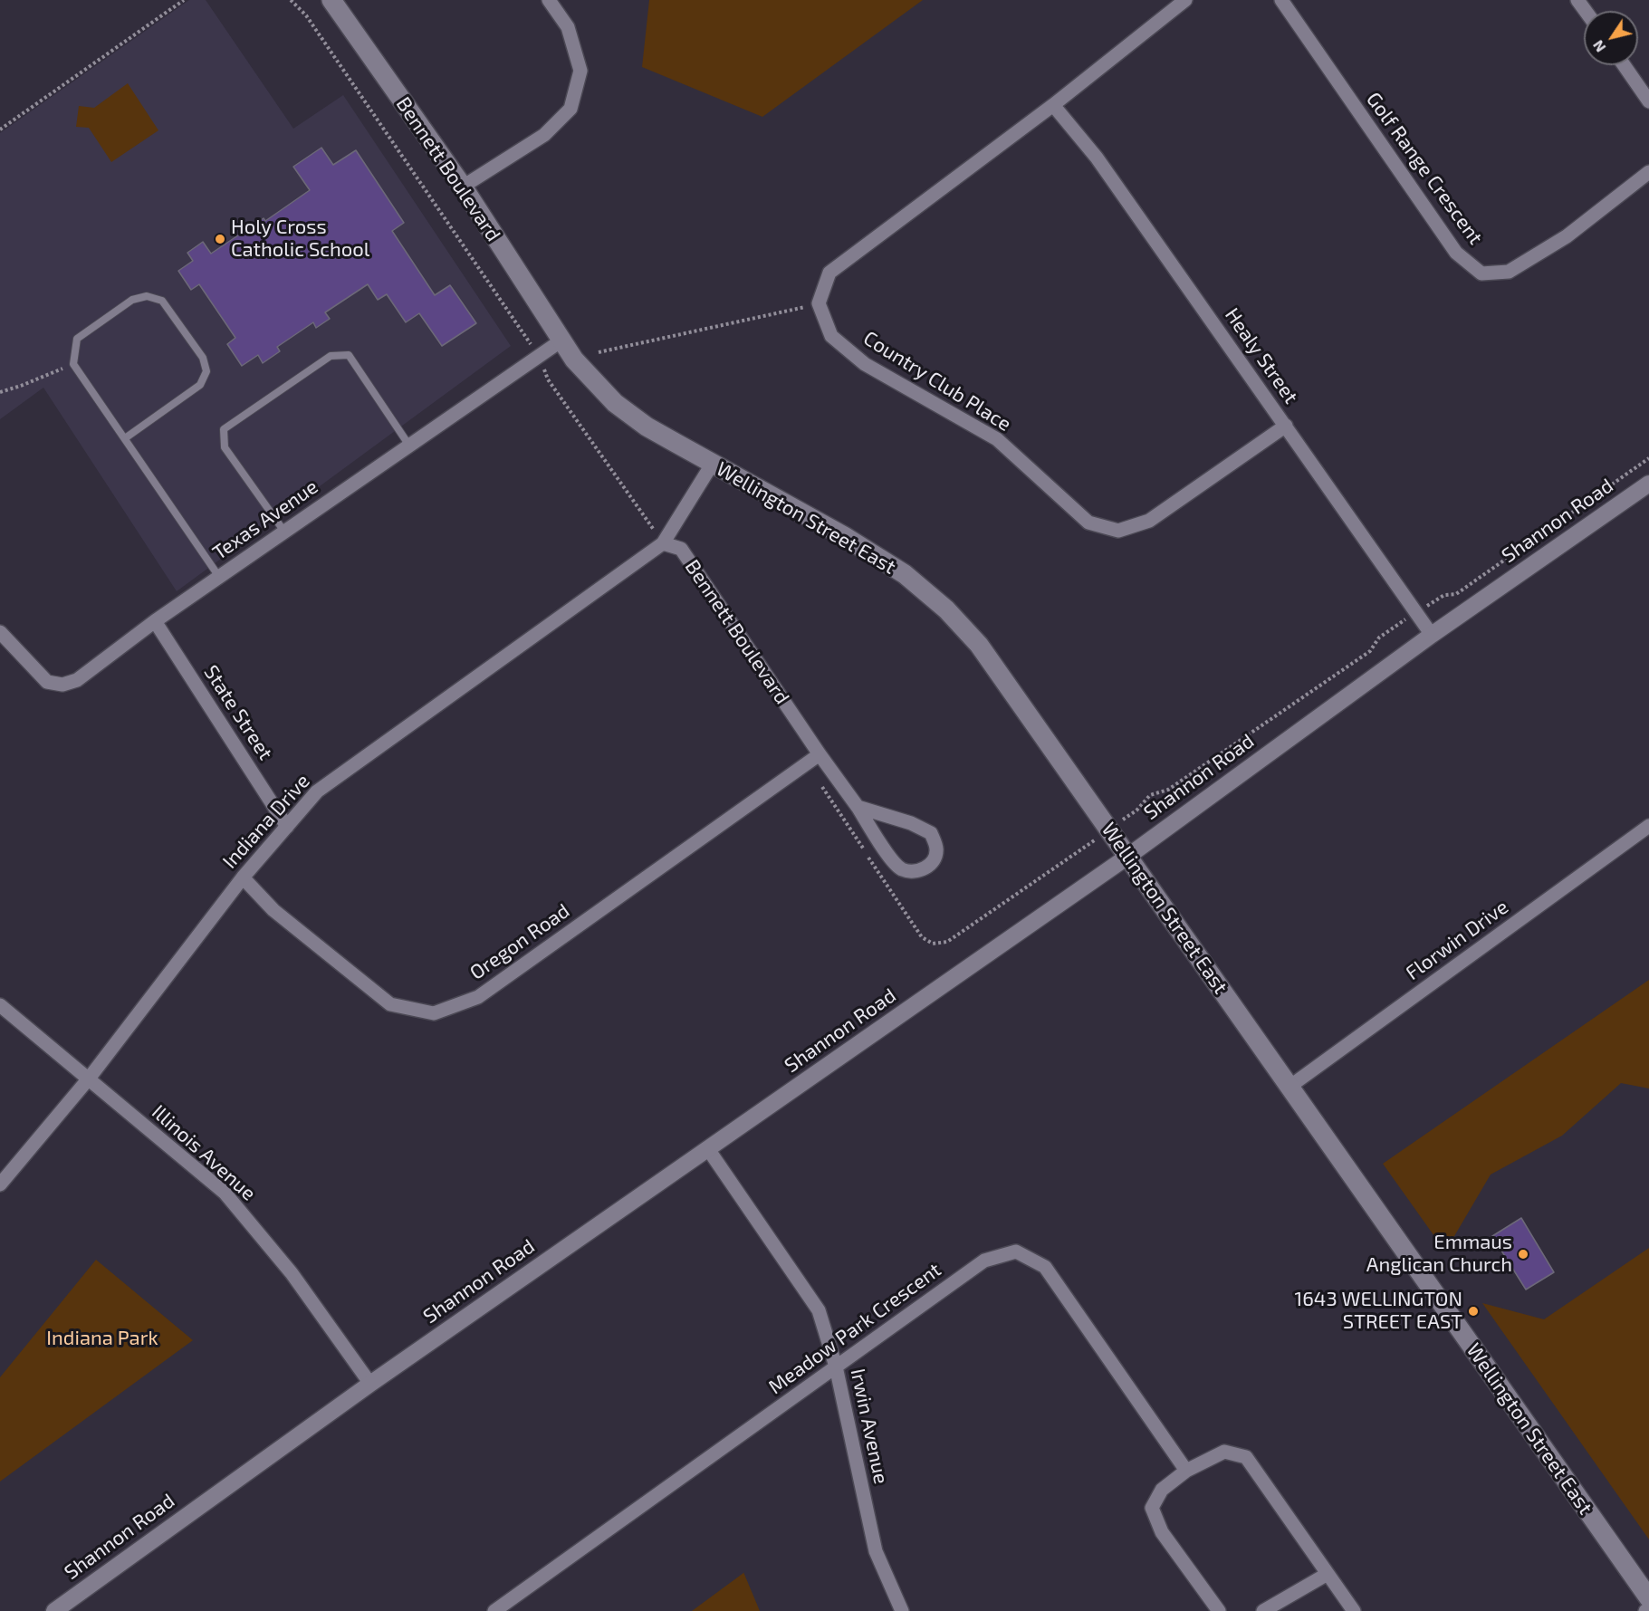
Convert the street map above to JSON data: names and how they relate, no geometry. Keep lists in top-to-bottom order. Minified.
{"streets":{"main road":["Bennett Boulevard","Wellington Street East"],"street":["Golf Range Crescent","Healy Street","Country Club Place","Texas Avenue","Shannon Road","State Street","Indiana Drive","Florwin Drive","Oregon Road","Illinois Avenue","Meadow Park Crescent","Irwin Avenue"]},"crossings":[["Bennett Boulevard","Wellington Street East"],["Bennett Boulevard","Texas Avenue"],["Bennett Boulevard","Indiana Drive"],["Bennett Boulevard","Oregon Road"],["Healy Street","Country Club Place"],["Healy Street","Shannon Road"],["Wellington Street East","Texas Avenue"],["Wellington Street East","Shannon Road"],["Wellington Street East","Florwin Drive"],["Texas Avenue","State Street"],["Shannon Road","Illinois Avenue"],["Shannon Road","Irwin Avenue"],["State Street","Indiana Drive"],["Indiana Drive","Oregon Road"],["Indiana Drive","Illinois Avenue"],["Meadow Park Crescent","Irwin Avenue"]],"parks":["Indiana Park"],"places":["Holy Cross Catholic School","Emmaus Anglican Church","1643 WELLINGTON STREET EAST"],"north":"bottom left"}
